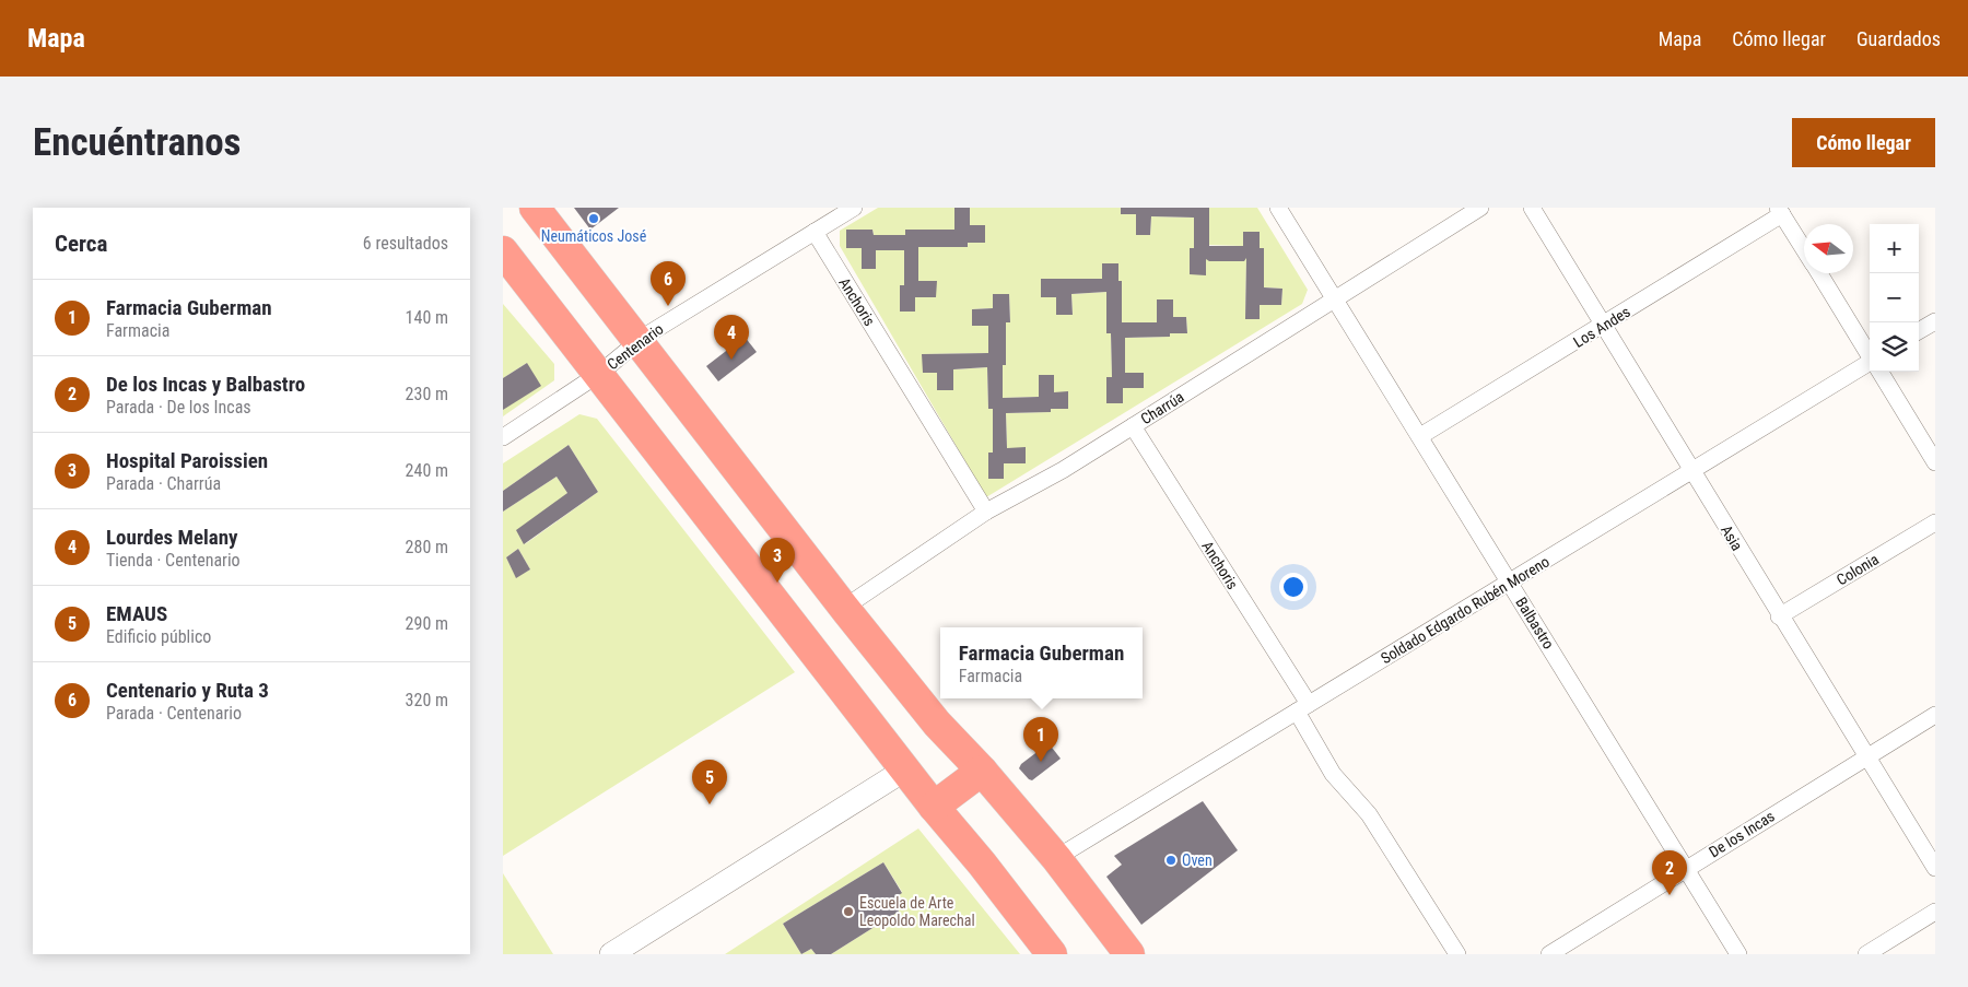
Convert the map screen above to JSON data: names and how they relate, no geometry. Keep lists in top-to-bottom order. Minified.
{"streets":{"street":["Anchoris","Los Andes","Centenario","Charrúa","Asia","Colonia","Soldado Edgardo Rubén Moreno","Balbastro","De los Incas"]},"crossings":[["Anchoris","Centenario"],["Anchoris","Charrúa"],["Anchoris","Soldado Edgardo Rubén Moreno"],["Los Andes","Asia"],["Los Andes","Balbastro"],["Charrúa","Balbastro"],["Asia","Colonia"],["Asia","Soldado Edgardo Rubén Moreno"],["Asia","De los Incas"],["Soldado Edgardo Rubén Moreno","Balbastro"],["Balbastro","De los Incas"]],"places":["Neumáticos José","Oven","Escuela de Arte Leopoldo Marechal"],"north":"left","page":{"header":"Mapa","nav":["Mapa","Cómo llegar","Guardados"],"buttons":"Cómo llegar","title":"Encuéntranos","heading":["Cerca","6 resultados"],"map_buttons":["+","−"],"pins":["6","4","3","1","5","2"],"list":[{"mark":"1","name":"Farmacia Guberman","note":"Farmacia","value":"140 m"},{"mark":"2","name":"De los Incas y Balbastro","note":"Parada · De los Incas","value":"230 m"},{"mark":"3","name":"Hospital Paroissien","note":"Parada · Charrúa","value":"240 m"},{"mark":"4","name":"Lourdes Melany","note":"Tienda · Centenario","value":"280 m"},{"mark":"5","name":"EMAUS","note":"Edificio público","value":"290 m"},{"mark":"6","name":"Centenario y Ruta 3","note":"Parada · Centenario","value":"320 m"}],"popup":["Farmacia Guberman","Farmacia"]}}
